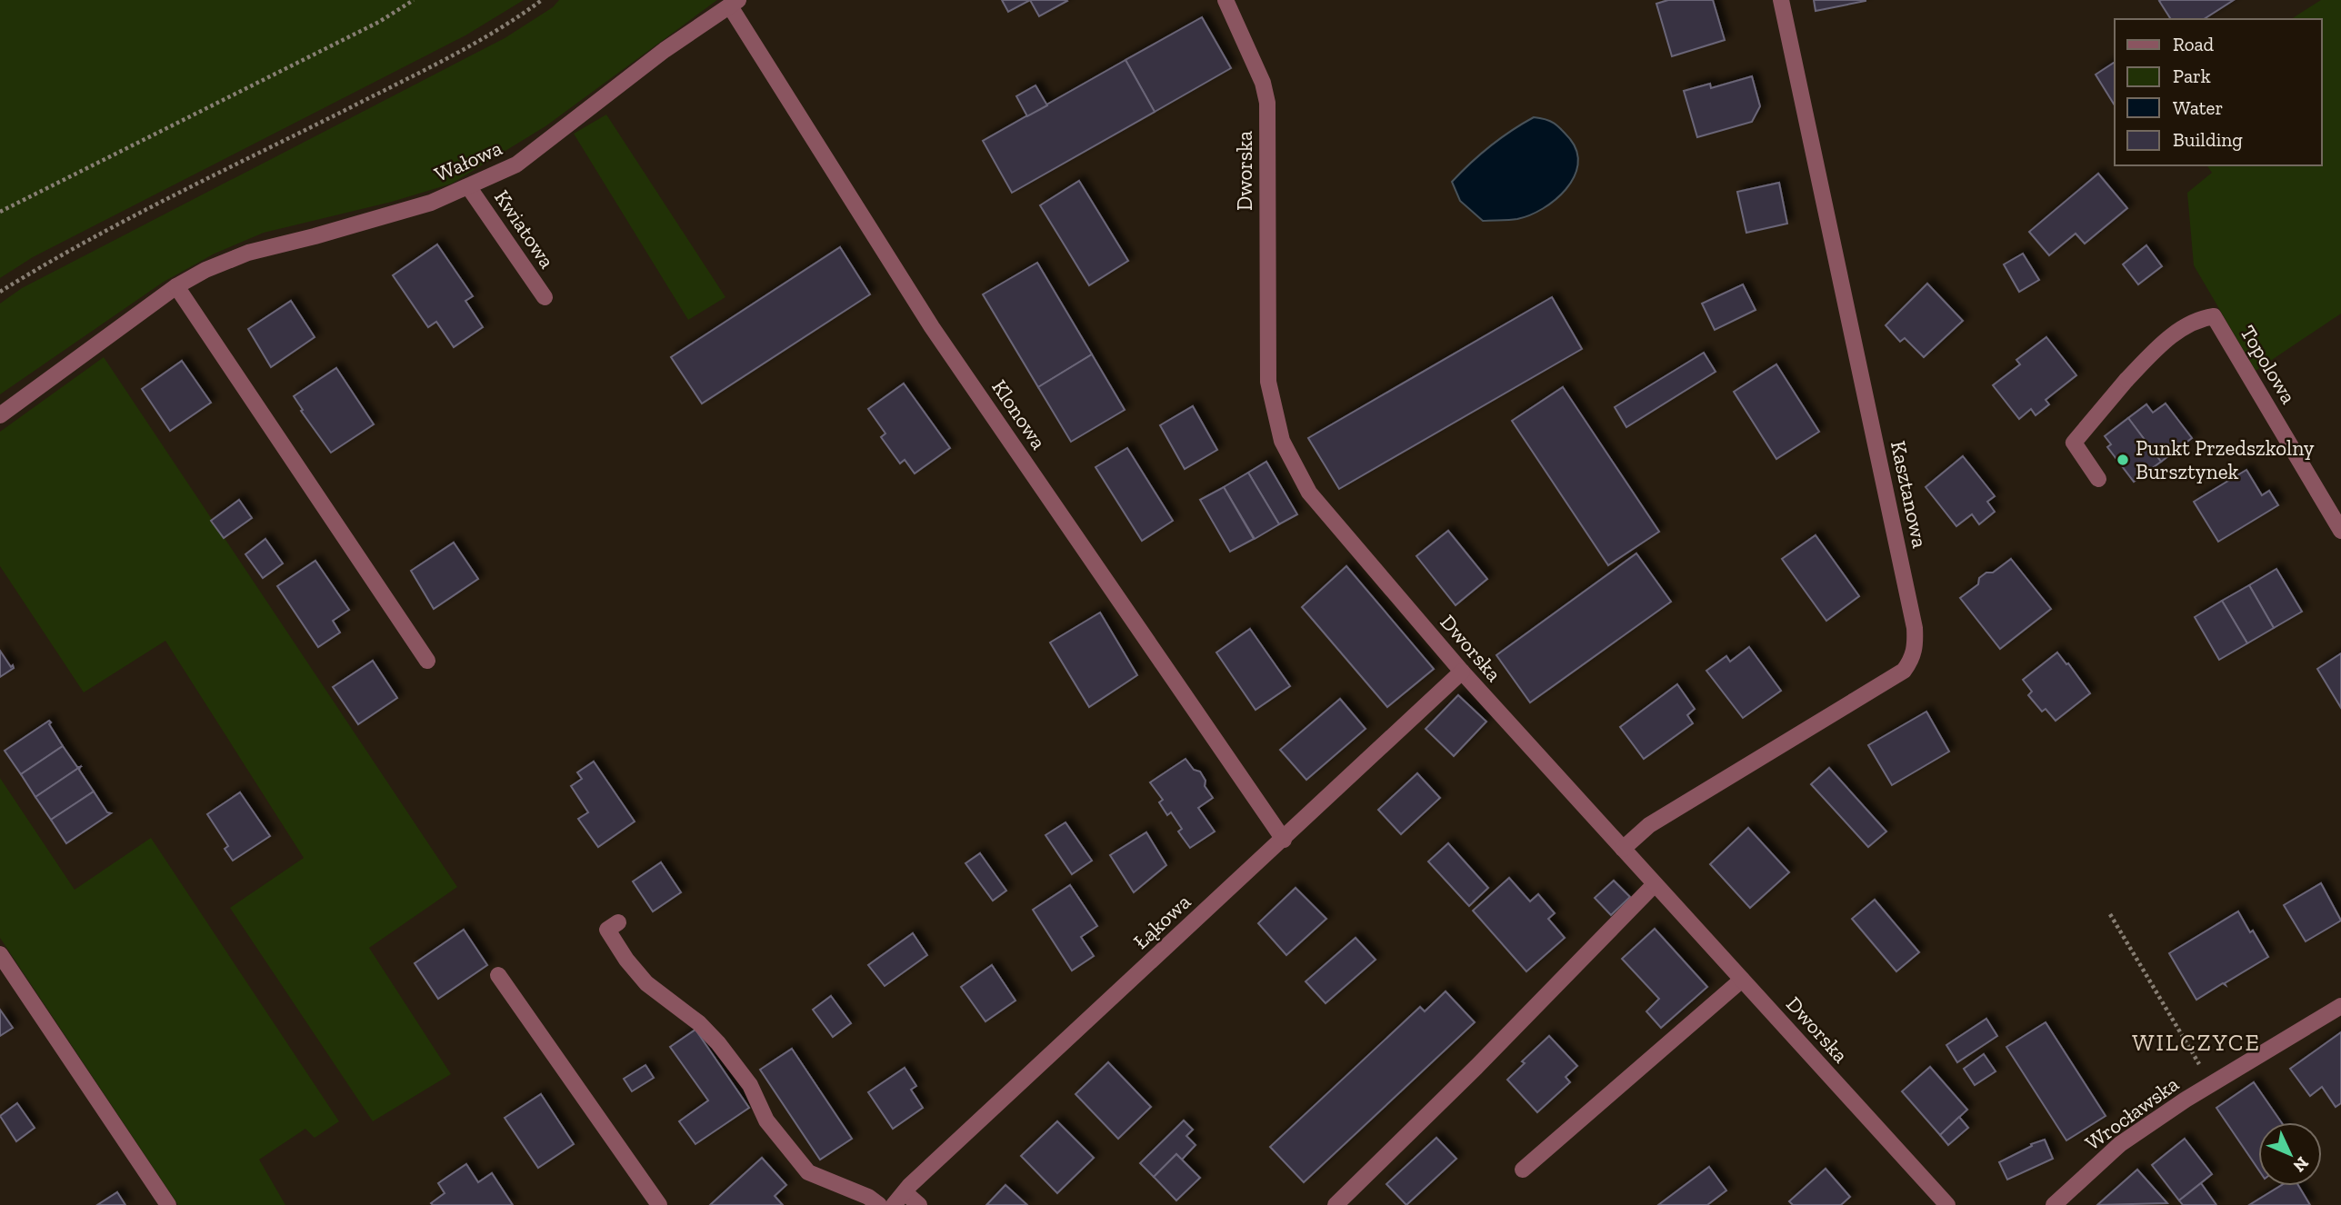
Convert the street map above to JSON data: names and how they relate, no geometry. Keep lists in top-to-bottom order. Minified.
{"streets":{"street":["Wałowa","Dworska","Kwiatowa","Topolowa","Klonowa","Kasztanowa","Łąkowa","Wrocławska"]},"crossings":[["Wałowa","Kwiatowa"],["Wałowa","Klonowa"],["Dworska","Kasztanowa"],["Dworska","Łąkowa"],["Klonowa","Łąkowa"]],"districts":["WILCZYCE"],"places":["Punkt Przedszkolny Bursztynek"],"legend":["Road","Park","Water","Building"],"north":"bottom right"}
